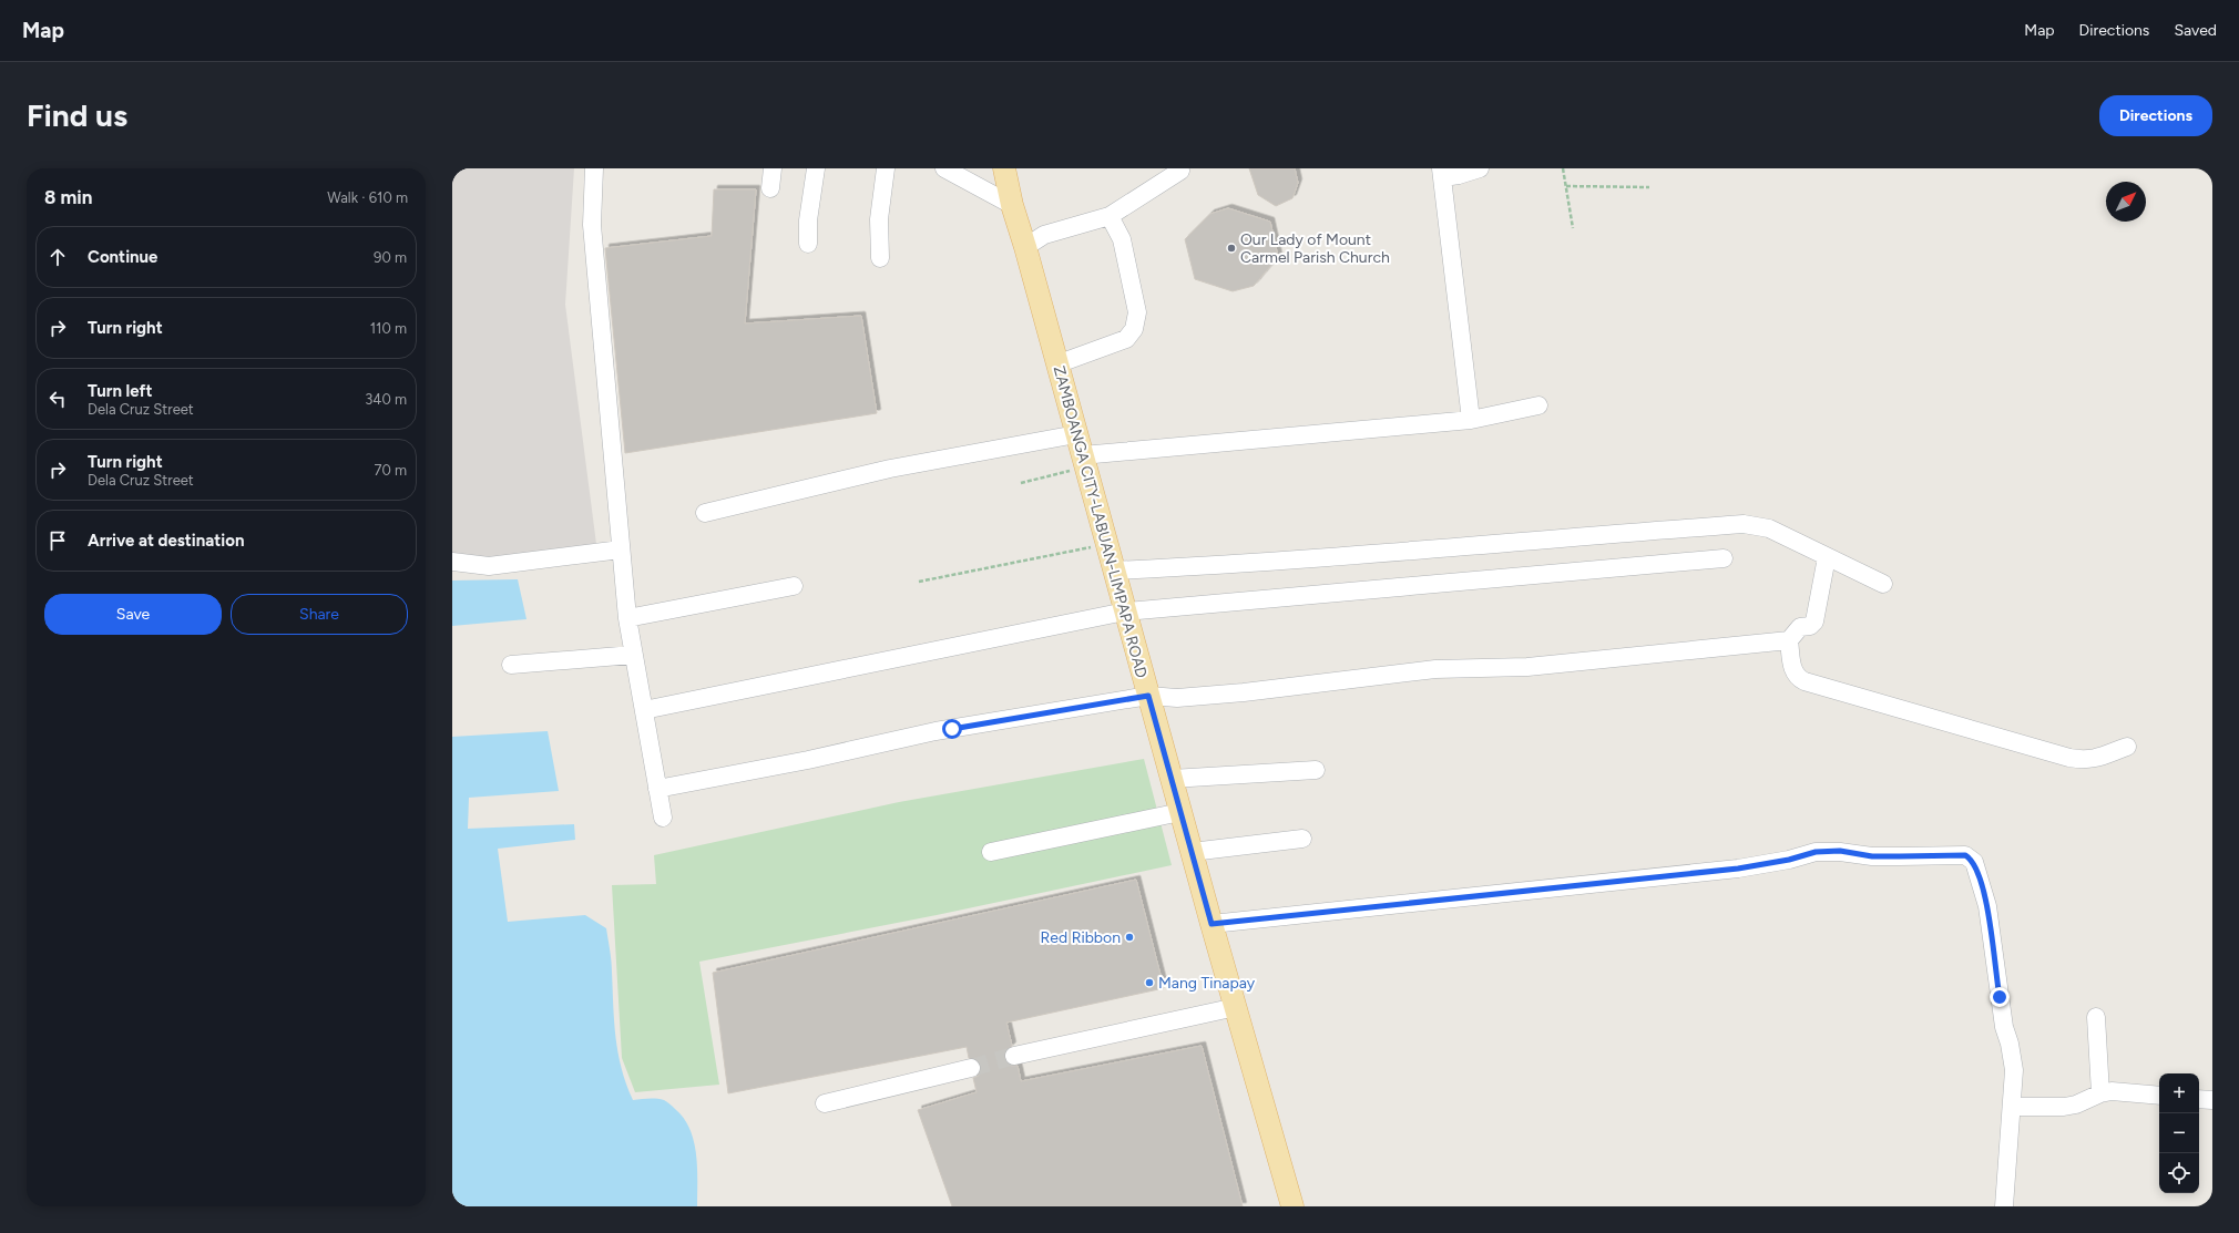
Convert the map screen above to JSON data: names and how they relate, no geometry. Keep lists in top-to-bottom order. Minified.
{"streets":{"main road":["ZAMBOANGA CITY-LABUAN-LIMPAPA ROAD"]},"places":["Our Lady of Mount Carmel Parish Church","Red Ribbon","Mang Tinapay"],"north":"top right","page":{"header":"Map","nav":["Map","Directions","Saved"],"buttons":["Directions",["Save","Share"]],"title":"Find us","heading":["8 min","Walk · 610 m"],"list":[["Continue","90 m"],["Turn right","110 m"],["Turn left","Dela Cruz Street","340 m"],["Turn right","Dela Cruz Street","70 m"],"Arrive at destination"],"map_buttons":["+","−"]}}
